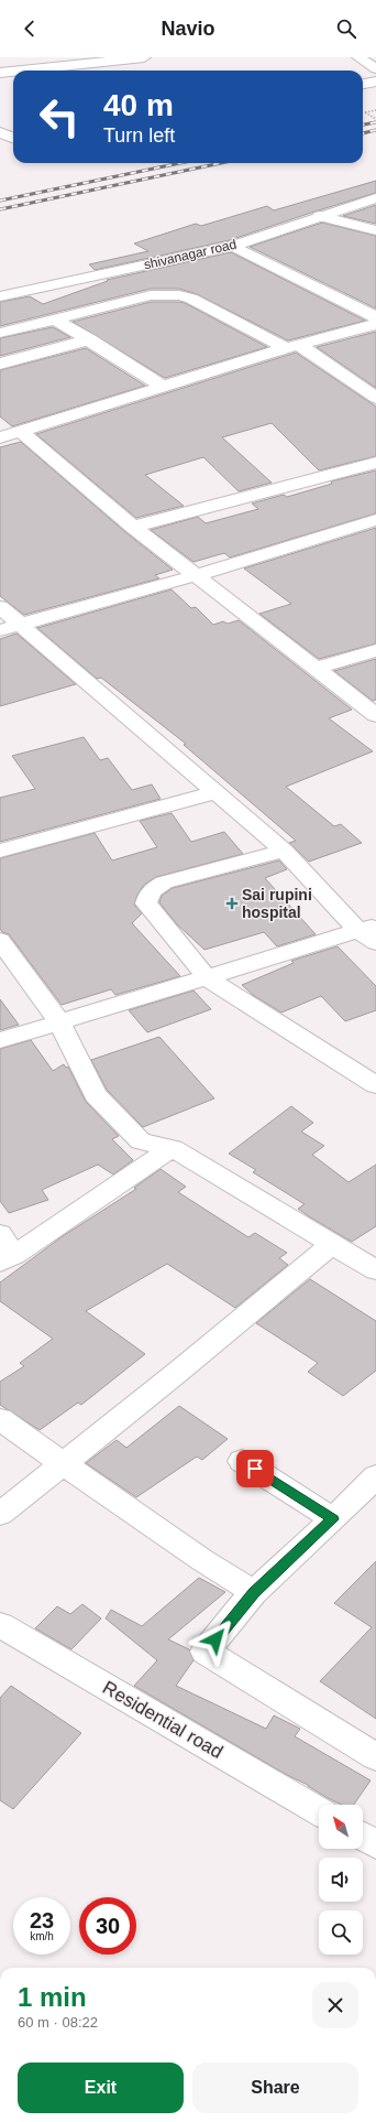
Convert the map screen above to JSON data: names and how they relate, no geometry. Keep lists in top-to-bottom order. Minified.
{"streets":{"street":["shivanagar road","Residential road"]},"places":{"health":["Sai rupini hospital"]},"north":"top left","page":{"header":"Navio","turn":["40 m","Turn left"],"speed":"23 km/h","limit":"30","heading":["1 min","60 m · 08:22"],"buttons":["Exit","Share"]}}
